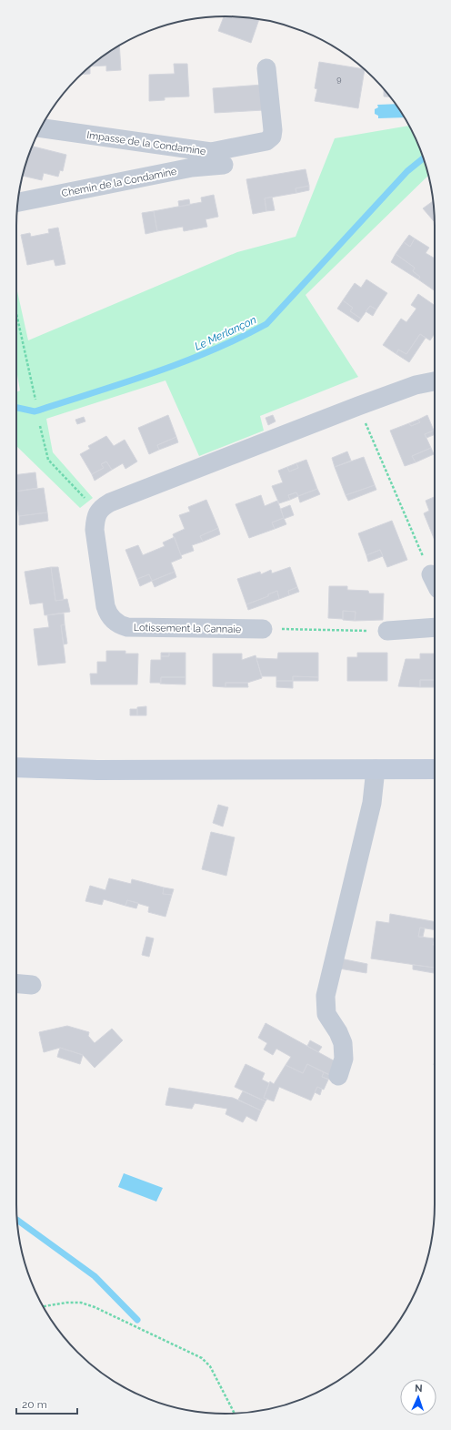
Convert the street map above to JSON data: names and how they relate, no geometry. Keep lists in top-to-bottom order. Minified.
{"streets":{"street":["Impasse de la Condamine","Chemin de la Condamine","Lotissement la Cannaie"]},"water":["Le Merlançon"],"house_numbers":["9"],"scale_bar":"20 m","north":"top"}
